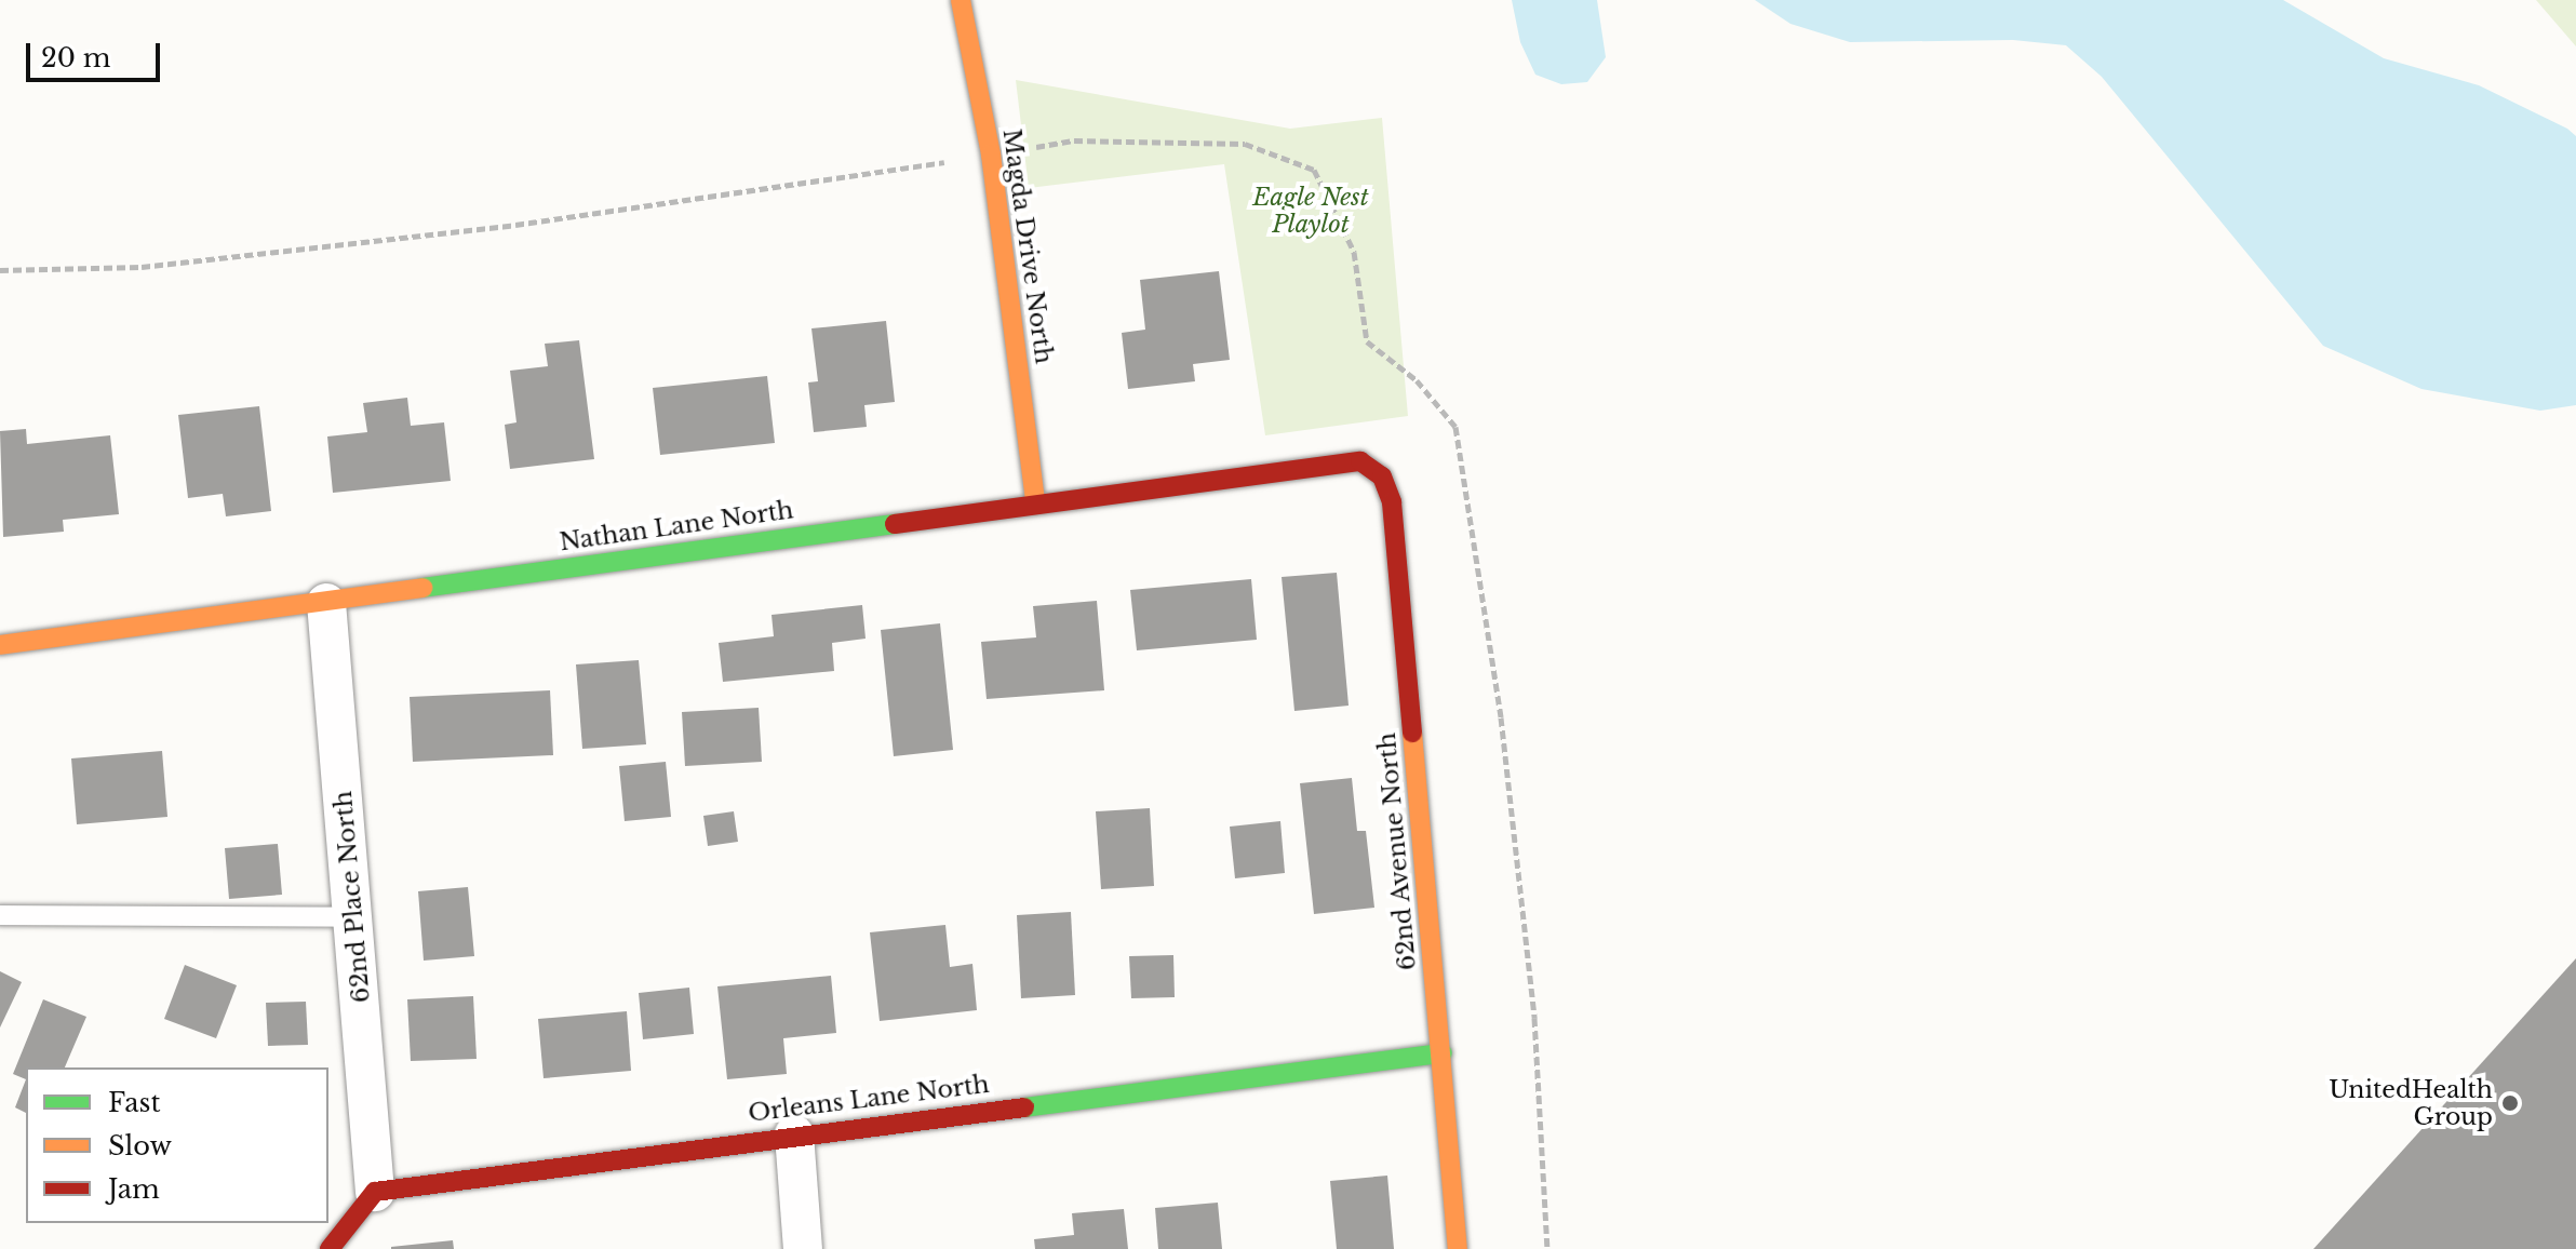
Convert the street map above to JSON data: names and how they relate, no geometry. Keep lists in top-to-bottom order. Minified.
{"streets":{"street":["Magda Drive North","Nathan Lane North","62nd Avenue North","62nd Place North","Orleans Lane North"]},"crossings":[["Magda Drive North","Nathan Lane North"],["Nathan Lane North","62nd Avenue North"],["Nathan Lane North","62nd Place North"],["62nd Avenue North","Orleans Lane North"],["62nd Place North","Orleans Lane North"]],"parks":["Eagle Nest Playlot"],"places":["UnitedHealth Group"],"legend":["Fast","Slow","Jam"],"scale_bar":"20 m"}
